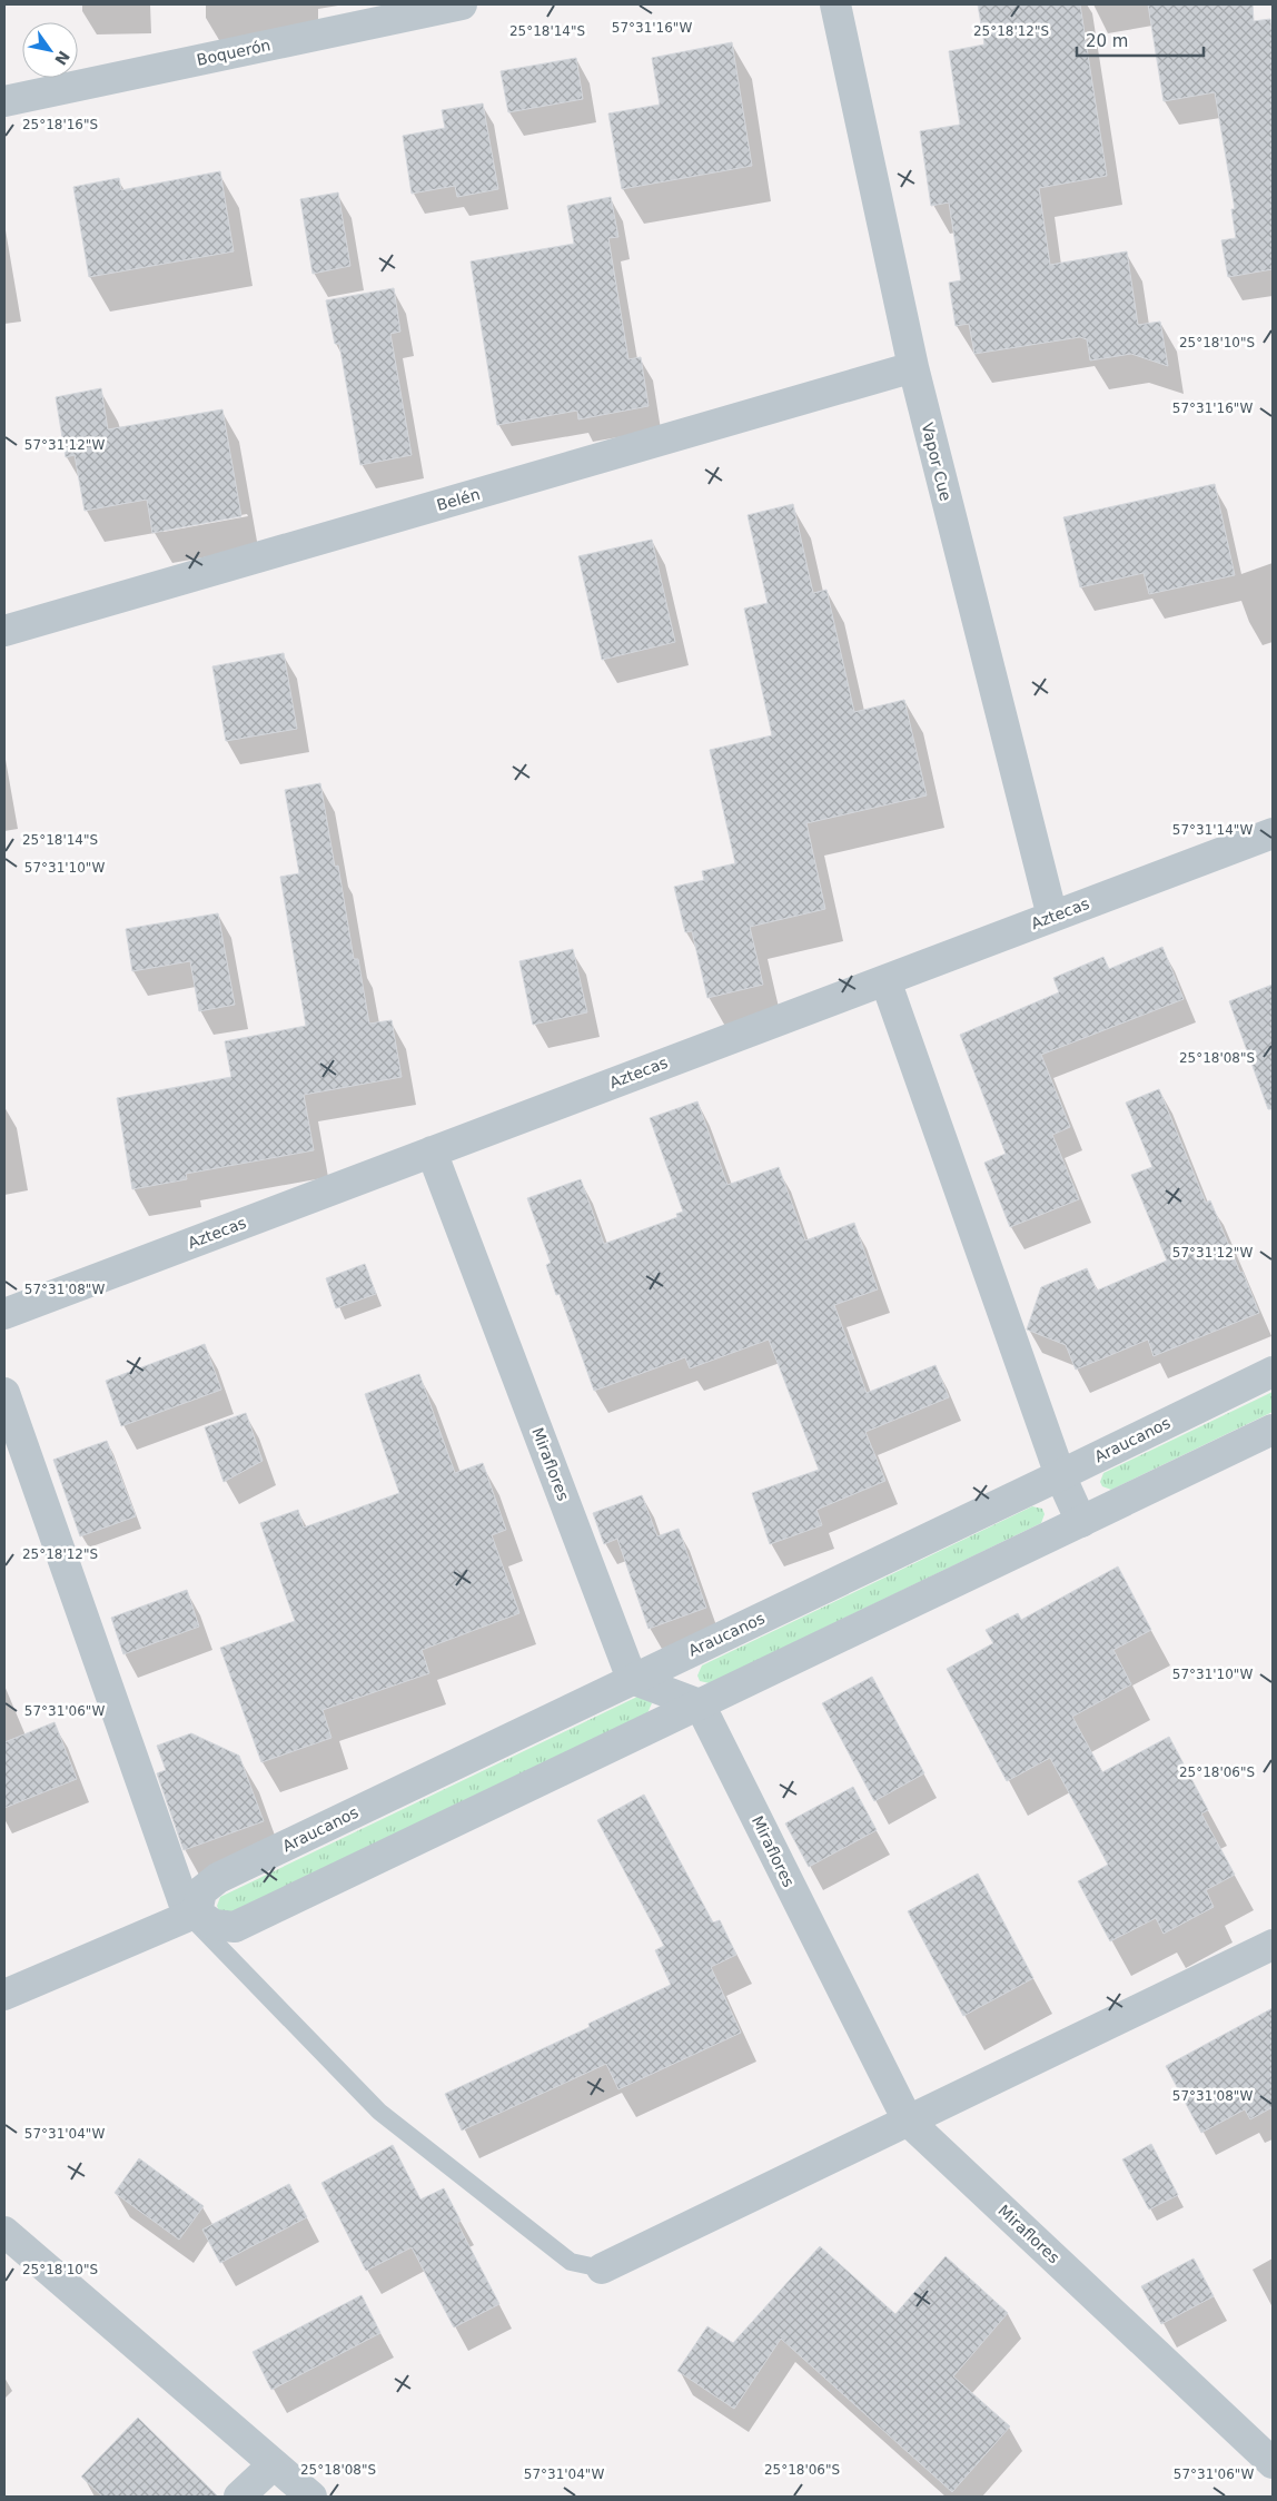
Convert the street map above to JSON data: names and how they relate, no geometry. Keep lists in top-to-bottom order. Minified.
{"streets":{"street":["Boquerón","Vapor Cue","Belén","Aztecas","Araucanos","Miraflores"]},"crossings":[["Vapor Cue","Belén"],["Vapor Cue","Aztecas"],["Aztecas","Miraflores"],["Araucanos","Miraflores"]],"scale_bar":"20 m","north":"bottom right","coordinates":["57°31'16\"W","25°18'14\"S","25°18'12\"S","25°18'16\"S","25°18'10\"S","57°31'12\"W","57°31'14\"W","57°31'10\"W","25°18'08\"S","57°31'08\"W","57°31'06\"W","25°18'06\"S","57°31'04\"W"]}
